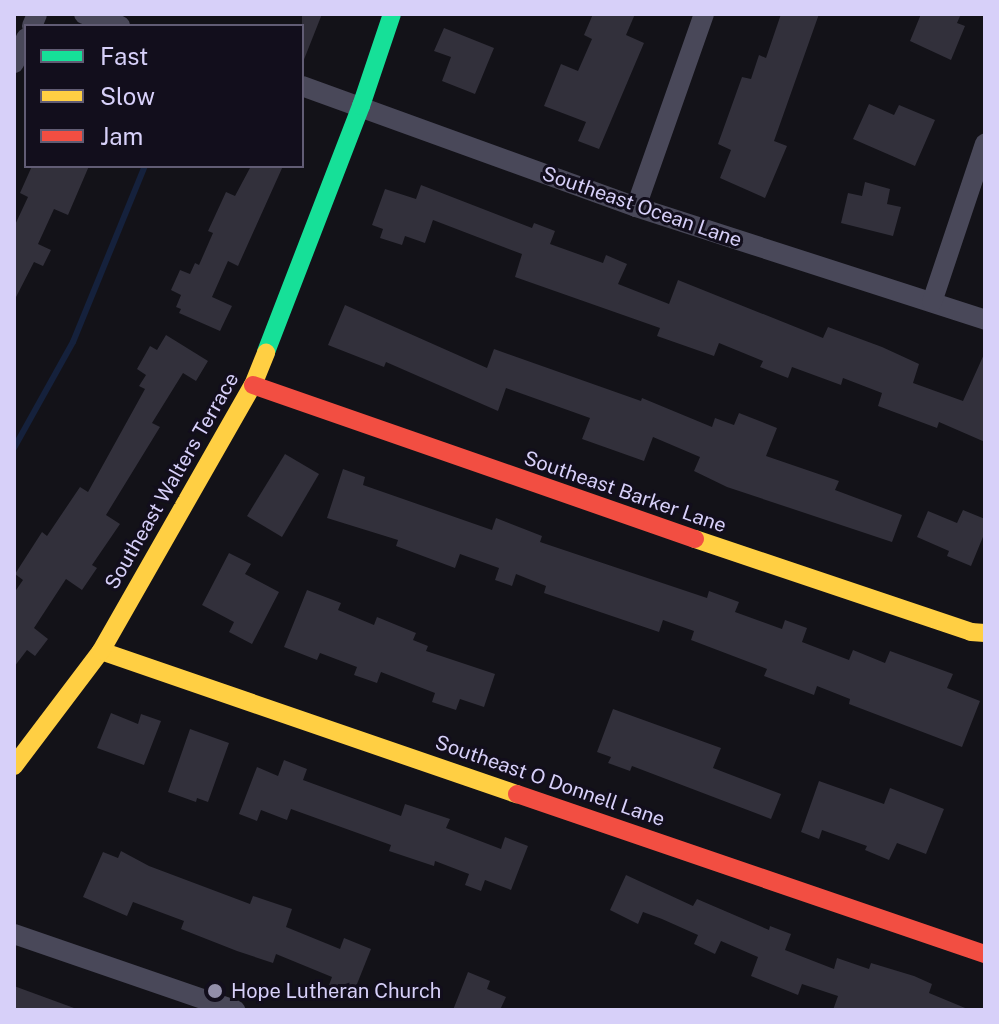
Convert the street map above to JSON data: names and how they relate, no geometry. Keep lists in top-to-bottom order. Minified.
{"streets":{"street":["Southeast Ocean Lane","Southeast Walters Terrace","Southeast Barker Lane","Southeast O Donnell Lane"]},"crossings":[["Southeast Ocean Lane","Southeast Walters Terrace"],["Southeast Walters Terrace","Southeast Barker Lane"],["Southeast Walters Terrace","Southeast O Donnell Lane"]],"places":["Hope Lutheran Church"],"legend":["Fast","Slow","Jam"]}
